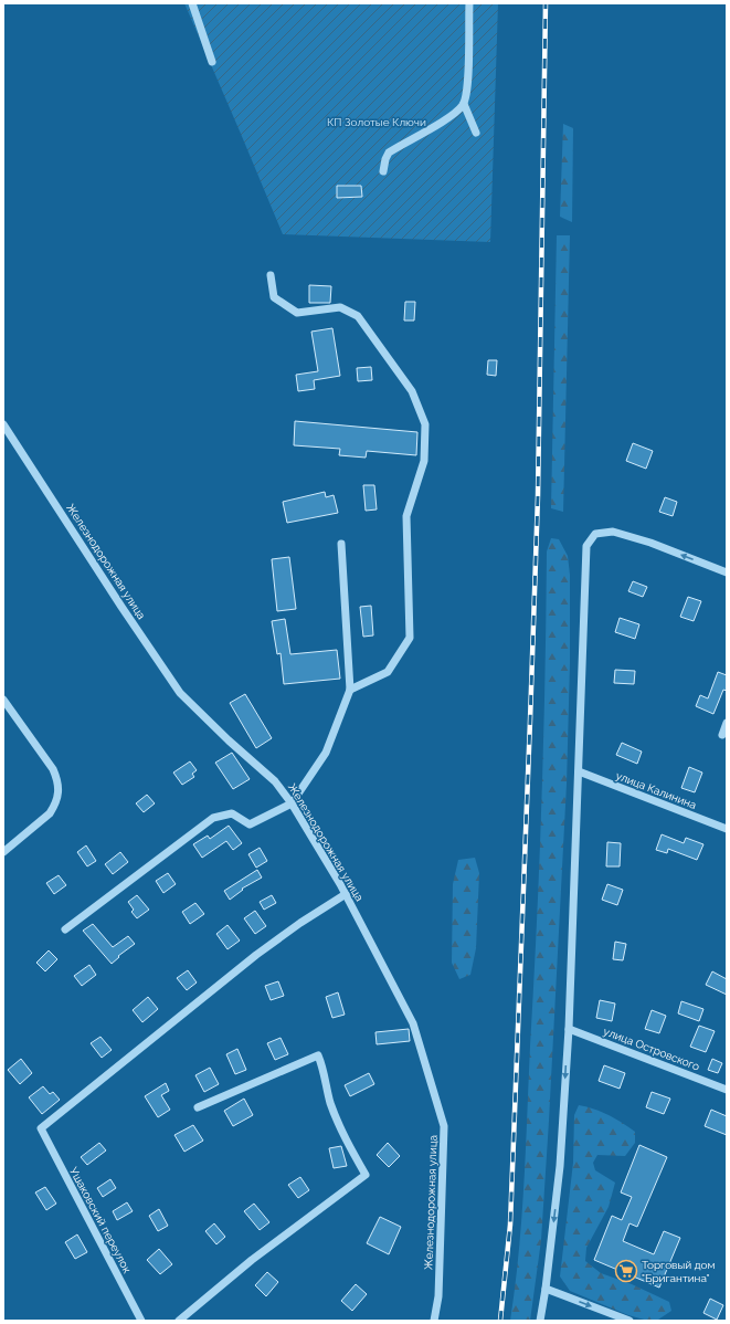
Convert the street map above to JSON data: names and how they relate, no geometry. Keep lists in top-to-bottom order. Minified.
{"streets":{"street":["Железнодорожная улица","улица Калинина","улица Островского","Ушаковский переулок"]},"crossings":[["Железнодорожная улица","Ушаковский переулок"]],"parks":["КП Золотые Ключи"],"places":{"supermarket":["Торговый дом \"Бригантина\""]}}
